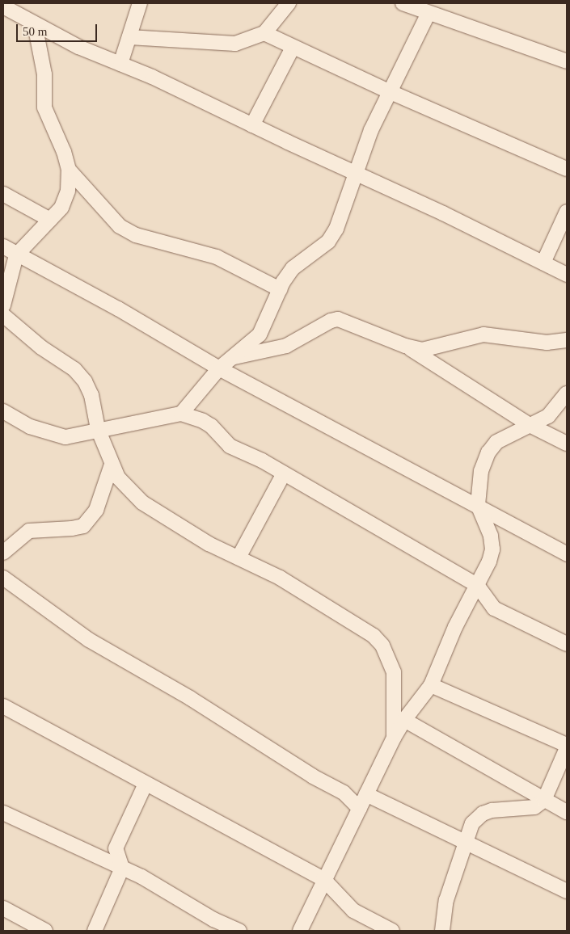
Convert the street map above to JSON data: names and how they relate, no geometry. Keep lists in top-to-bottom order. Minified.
{"scale_bar":"50 m"}
